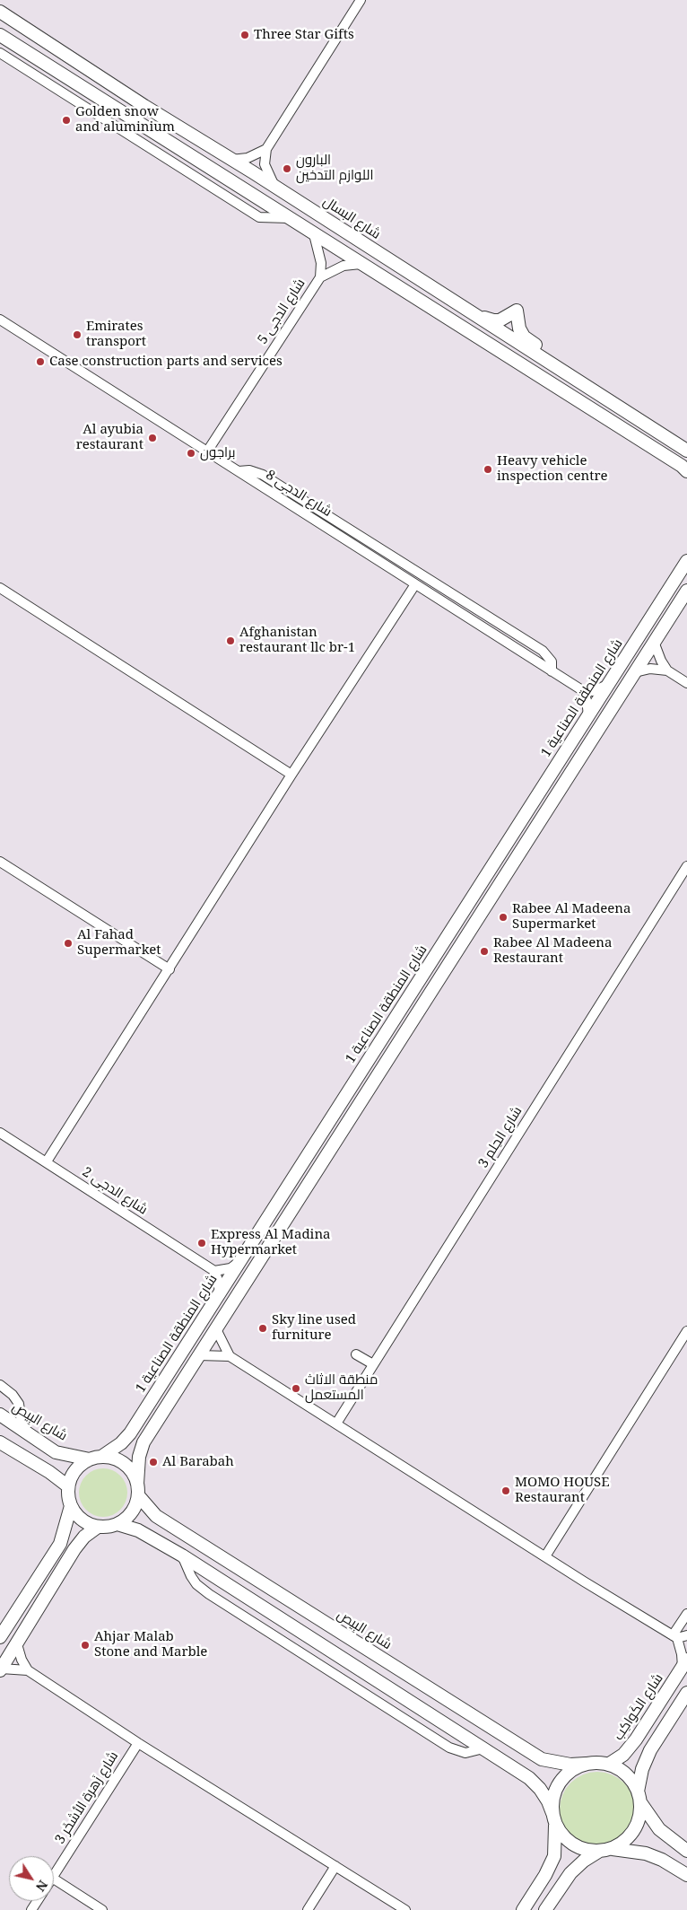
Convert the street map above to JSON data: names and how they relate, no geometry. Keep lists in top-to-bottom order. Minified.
{"streets":{"street":["شارع البسال","شارع الدجى 5","شارع الدجى 8","شارع المنطقة الصناعية 1","شارع الحِلم 3","شارع الدجى 2","شارع البِيص","شارع الكَواكِب","شارع زَهرة الأشخَر 3"]},"crossings":[["شارع الدجى 5","شارع الدجى 8"],["شارع المنطقة الصناعية 1","شارع البِيص"],["شارع البِيص","شارع الكَواكِب"]],"places":["Three Star Gifts","Golden snow and aluminium","البارون اللوازم التدخين","Emirates transport","Case construction parts and services","Al ayubia restaurant","براجون","Heavy vehicle inspection centre","Afghanistan restaurant llc br-1","Rabee Al Madeena Supermarket","Al Fahad Supermarket","Rabee Al Madeena Restaurant","Express Al Madina Hypermarket","Sky line used furniture","منطقة الاثاث المستعمل","Al Barabah","MOMO HOUSE Restaurant","Ahjar Malab Stone and Marble"],"north":"bottom right"}
